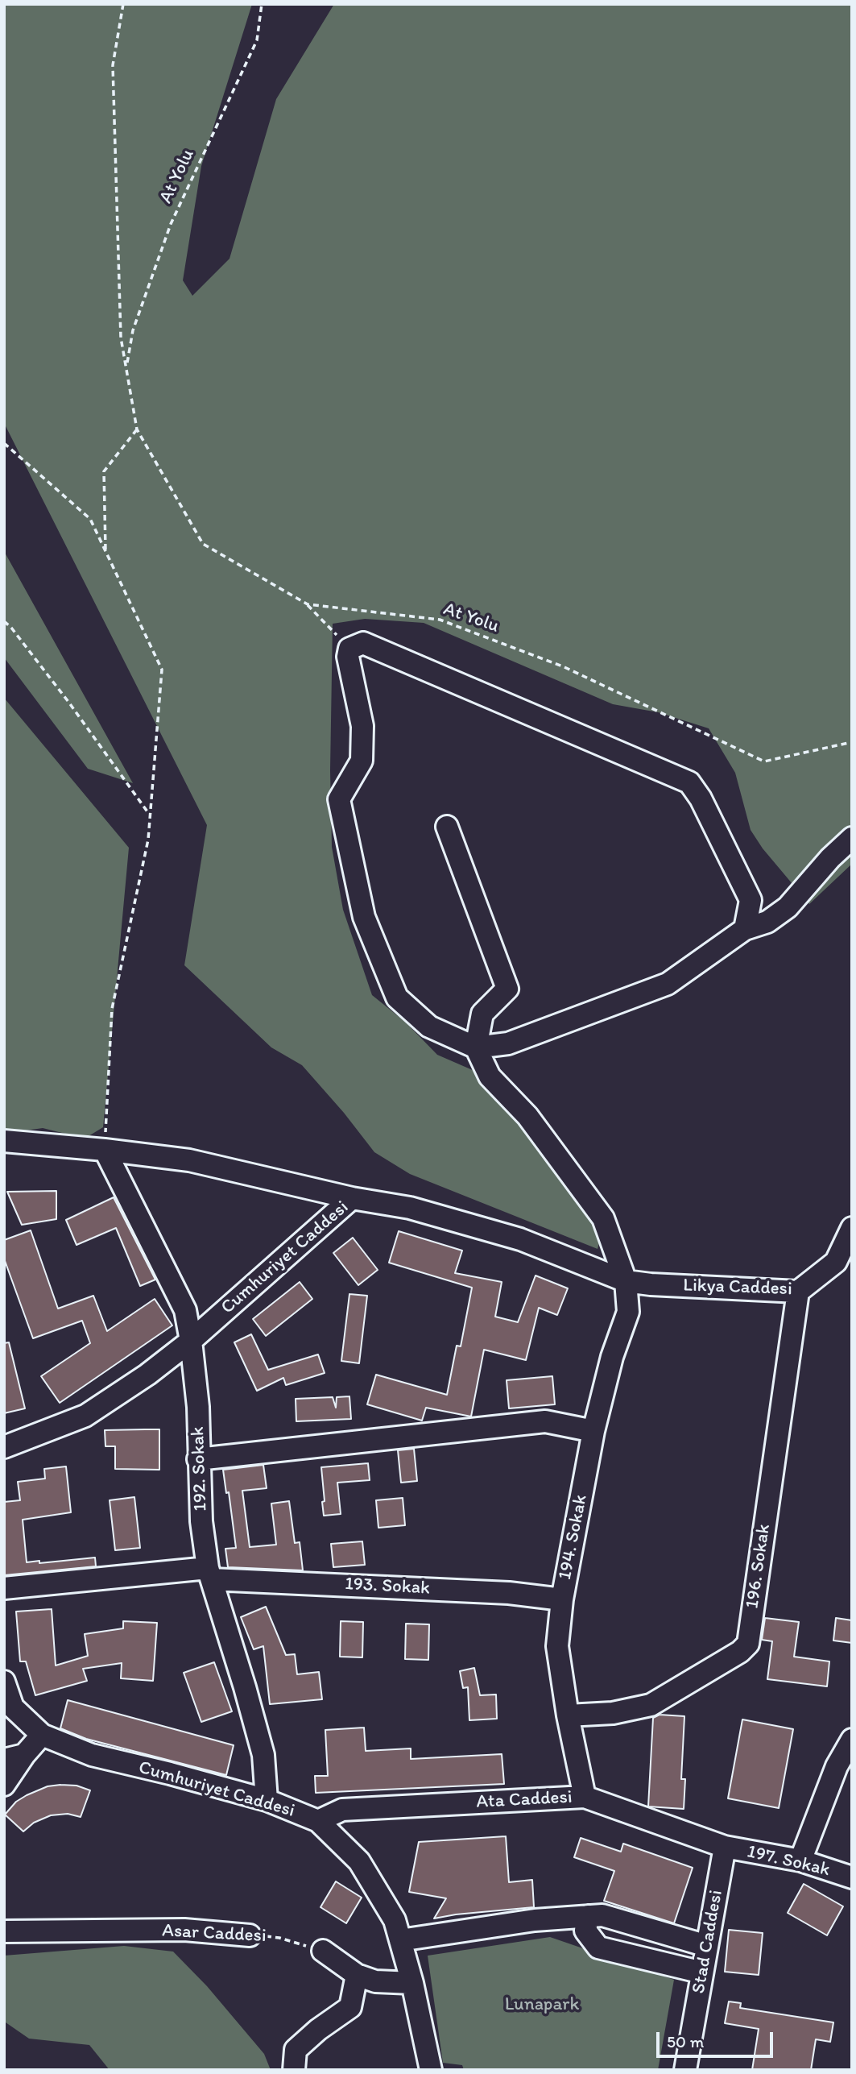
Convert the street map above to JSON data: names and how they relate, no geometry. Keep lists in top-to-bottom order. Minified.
{"streets":{"street":["Cumhuriyet Caddesi","Likya Caddesi","192. Sokak","194. Sokak","196. Sokak","193. Sokak","Ata Caddesi","197. Sokak","Asar Caddesi","Stad Caddesi"],"path":["At Yolu"]},"crossings":[["Cumhuriyet Caddesi","Likya Caddesi"],["Cumhuriyet Caddesi","192. Sokak"],["Cumhuriyet Caddesi","194. Sokak"],["Cumhuriyet Caddesi","Ata Caddesi"],["Likya Caddesi","194. Sokak"],["Likya Caddesi","196. Sokak"],["192. Sokak","193. Sokak"],["194. Sokak","196. Sokak"],["194. Sokak","193. Sokak"],["194. Sokak","Ata Caddesi"],["Ata Caddesi","197. Sokak"],["Ata Caddesi","Stad Caddesi"],["197. Sokak","Stad Caddesi"]],"parks":["Lunapark"],"scale_bar":"50 m"}
